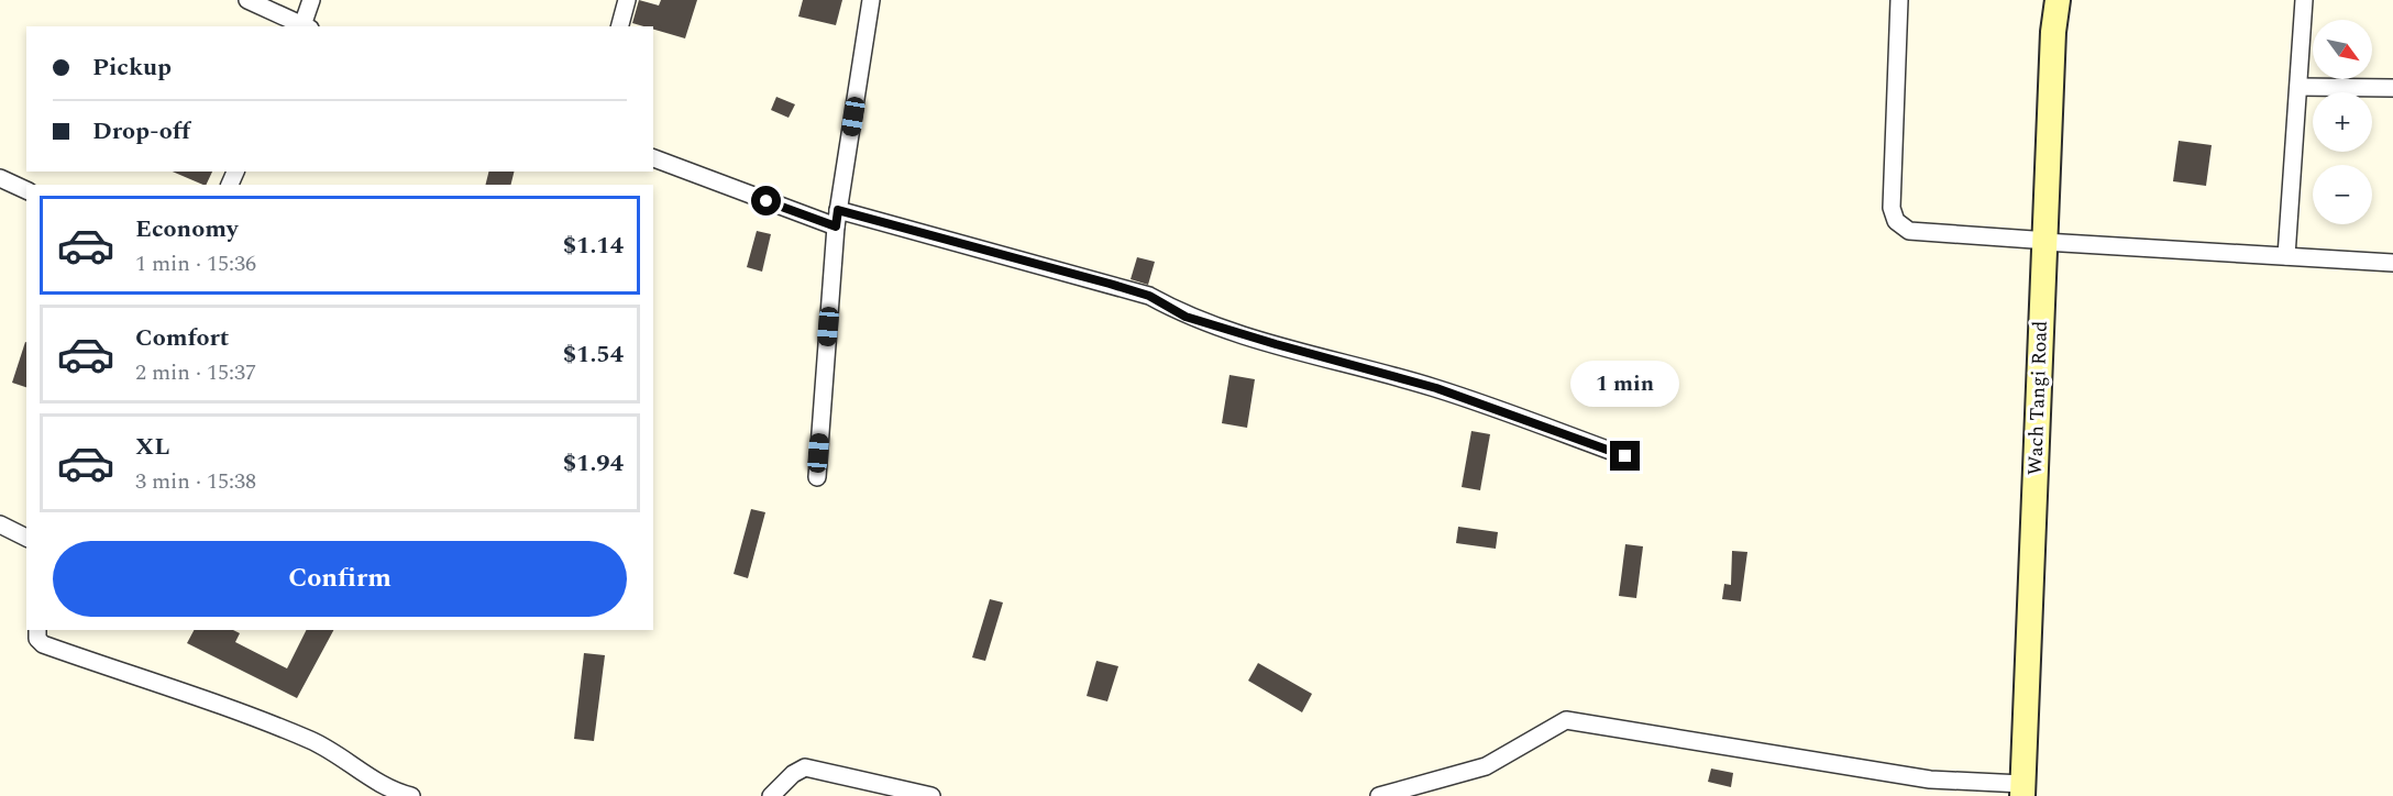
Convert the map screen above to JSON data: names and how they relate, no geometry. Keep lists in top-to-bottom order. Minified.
{"streets":{"main road":["Wach Tangi Road"]},"north":"bottom right","page":{"map_buttons":["+","−"],"banner":["Pickup","Drop-off"],"list":[{"name":"Economy","note":"1 min · 15:36","value":"$1.14"},{"name":"Comfort","note":"2 min · 15:37","value":"$1.54"},{"name":"XL","note":"3 min · 15:38","value":"$1.94"}],"bubble":"1 min","buttons":"Confirm"}}
